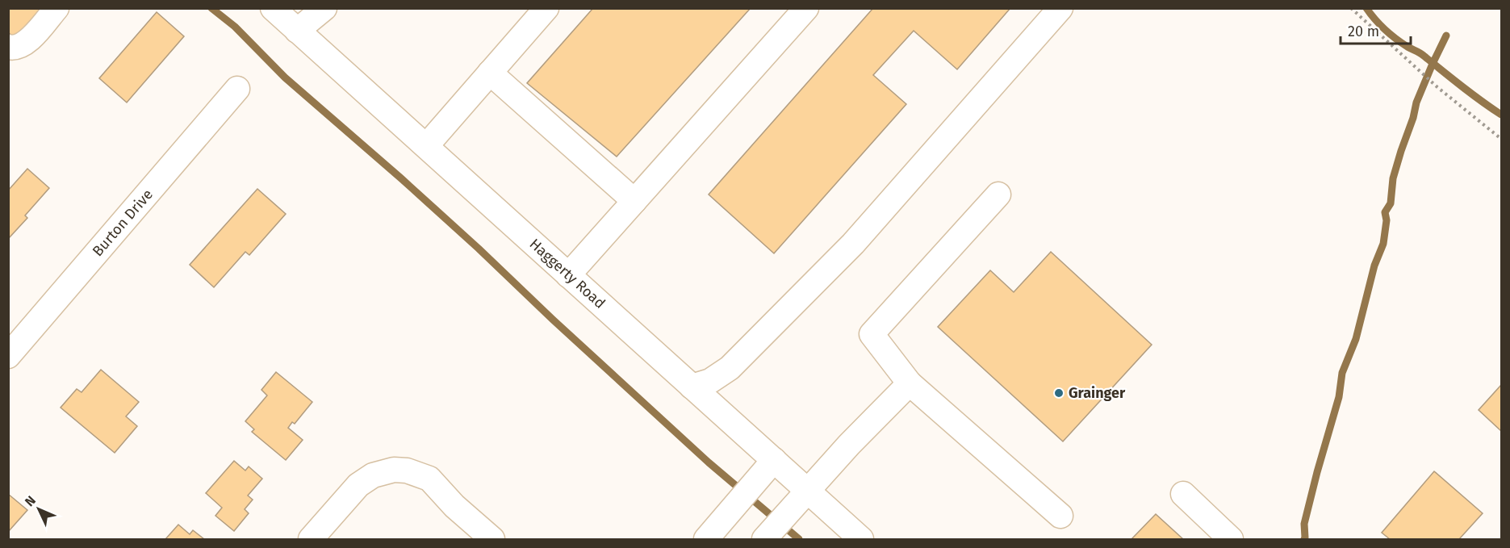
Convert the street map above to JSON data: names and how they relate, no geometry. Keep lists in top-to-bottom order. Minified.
{"streets":{"street":["Burton Drive","Haggerty Road"]},"places":["Grainger"],"scale_bar":"20 m","north":"top left"}
